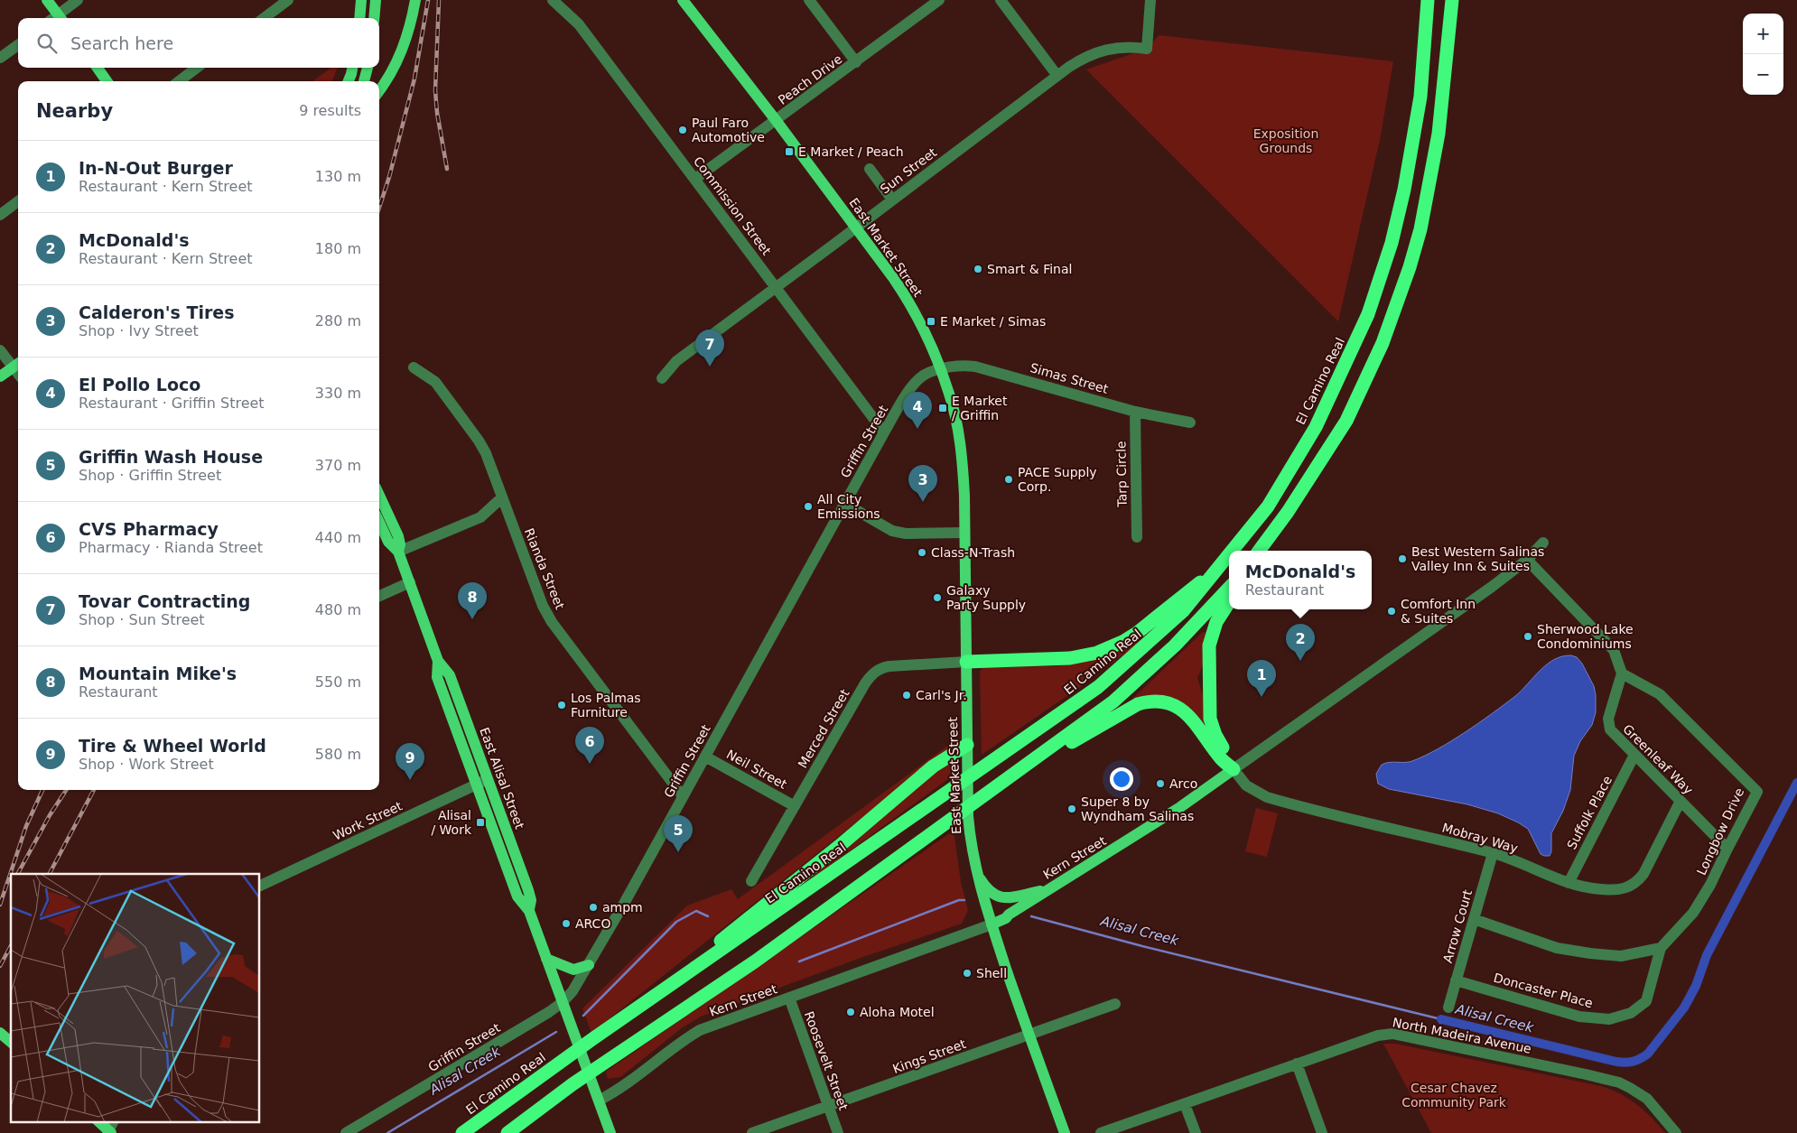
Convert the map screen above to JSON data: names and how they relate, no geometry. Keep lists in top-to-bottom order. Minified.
{"streets":{"highway":["El Camino Real"],"main road":["East Market Street","East Alisal Street","Kern Street"],"street":["Peach Drive","Sun Street","Commission Street","Simas Street","Griffin Street","Tarp Circle","Rianda Street","Merced Street","Greenleaf Way","Neil Street","Suffolk Place","Work Street","Longbow Drive","Mobray Way","Arrow Court","Doncaster Place","North Madeira Avenue","Kings Street","Roosevelt Street"]},"crossings":[["Peach Drive","Commission Street"],["Peach Drive","East Market Street"],["Sun Street","Commission Street"],["Sun Street","East Market Street"],["Commission Street","Griffin Street"],["East Market Street","Simas Street"],["East Market Street","Griffin Street"],["East Market Street","Merced Street"],["East Market Street","Kern Street"],["East Market Street","Kings Street"],["Simas Street","Griffin Street"],["Simas Street","Tarp Circle"],["Griffin Street","Rianda Street"],["Griffin Street","Neil Street"],["Griffin Street","East Alisal Street"],["Merced Street","Neil Street"],["Greenleaf Way","Suffolk Place"],["Greenleaf Way","Longbow Drive"],["Greenleaf Way","Mobray Way"],["East Alisal Street","Work Street"],["East Alisal Street","Kern Street"],["Suffolk Place","Mobray Way"],["Longbow Drive","Doncaster Place"],["Mobray Way","Kern Street"],["Mobray Way","Arrow Court"],["Kern Street","Roosevelt Street"],["Arrow Court","Doncaster Place"],["Kings Street","Roosevelt Street"]],"water":["Alisal Creek"],"parks":["Exposition Grounds","Cesar Chavez Community Park"],"places":{"other":["Paul Faro Automotive","Smart & Final","PACE Supply Corp.","All City Emissions","Class-N-Trash","Best Western Salinas Valley Inn & Suites","Galaxy Party Supply","Comfort Inn & Suites","Sherwood Lake Condominiums","Carl's Jr.","Los Palmas Furniture","Arco","Super 8 by Wyndham Salinas","ampm","ARCO","Shell","Aloha Motel"],"transit":["E Market / Peach","E Market / Simas","E Market / Griffin","Alisal / Work"]},"page":{"map_buttons":["+","−"],"search":"Search here","heading":["Nearby","9 results"],"list":[{"mark":"1","name":"In-N-Out Burger","note":"Restaurant · Kern Street","value":"130 m"},{"mark":"2","name":"McDonald's","note":"Restaurant · Kern Street","value":"180 m"},{"mark":"3","name":"Calderon's Tires","note":"Shop · Ivy Street","value":"280 m"},{"mark":"4","name":"El Pollo Loco","note":"Restaurant · Griffin Street","value":"330 m"},{"mark":"5","name":"Griffin Wash House","note":"Shop · Griffin Street","value":"370 m"},{"mark":"6","name":"CVS Pharmacy","note":"Pharmacy · Rianda Street","value":"440 m"},{"mark":"7","name":"Tovar Contracting","note":"Shop · Sun Street","value":"480 m"},{"mark":"8","name":"Mountain Mike's","note":"Restaurant","value":"550 m"},{"mark":"9","name":"Tire & Wheel World","note":"Shop · Work Street","value":"580 m"}],"pins":["7","4","3","8","2","1","6","9","5"],"popup":["McDonald's","Restaurant"]}}
